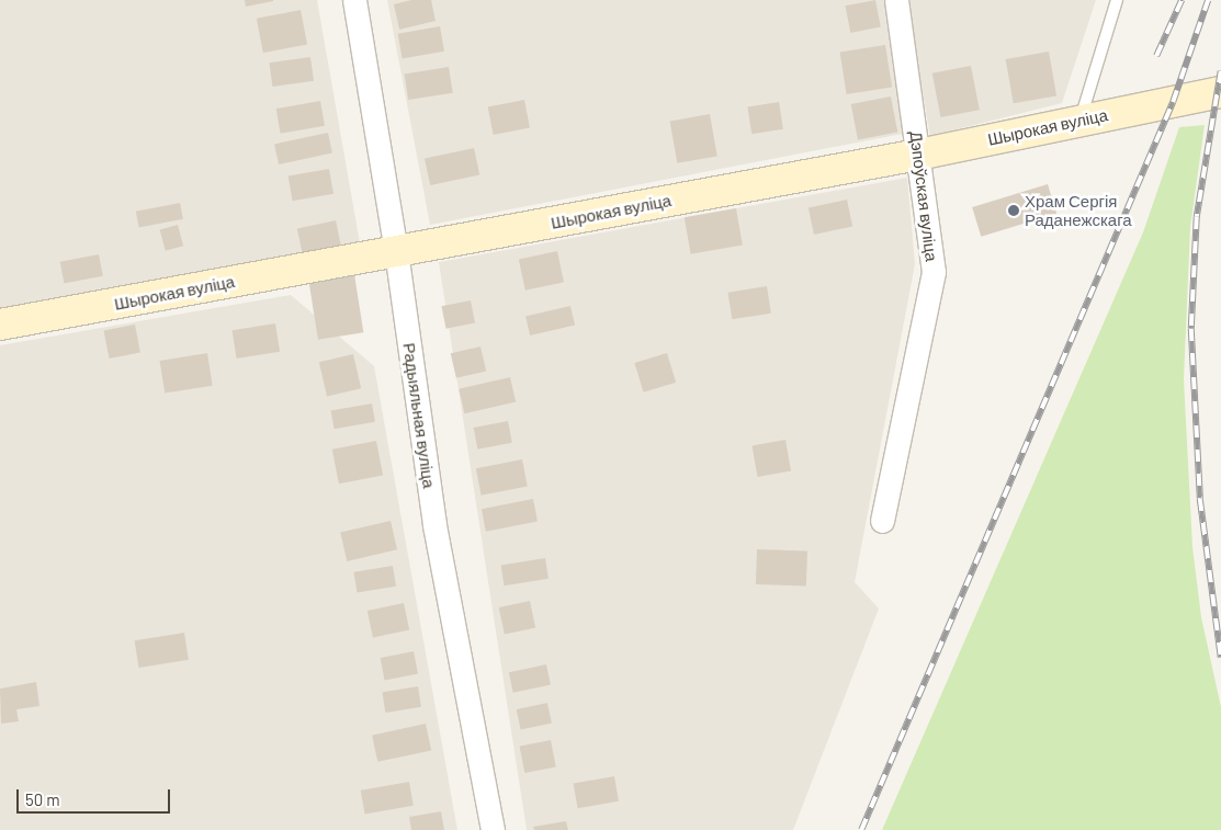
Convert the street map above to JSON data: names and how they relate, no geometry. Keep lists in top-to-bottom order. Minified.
{"streets":{"street":["Шырокая вуліца","Дэпоўская вуліца","Радыяльная вуліца"]},"crossings":[["Шырокая вуліца","Дэпоўская вуліца"],["Шырокая вуліца","Радыяльная вуліца"]],"places":["Храм Сергія Раданежскага"],"scale_bar":"50 m"}
